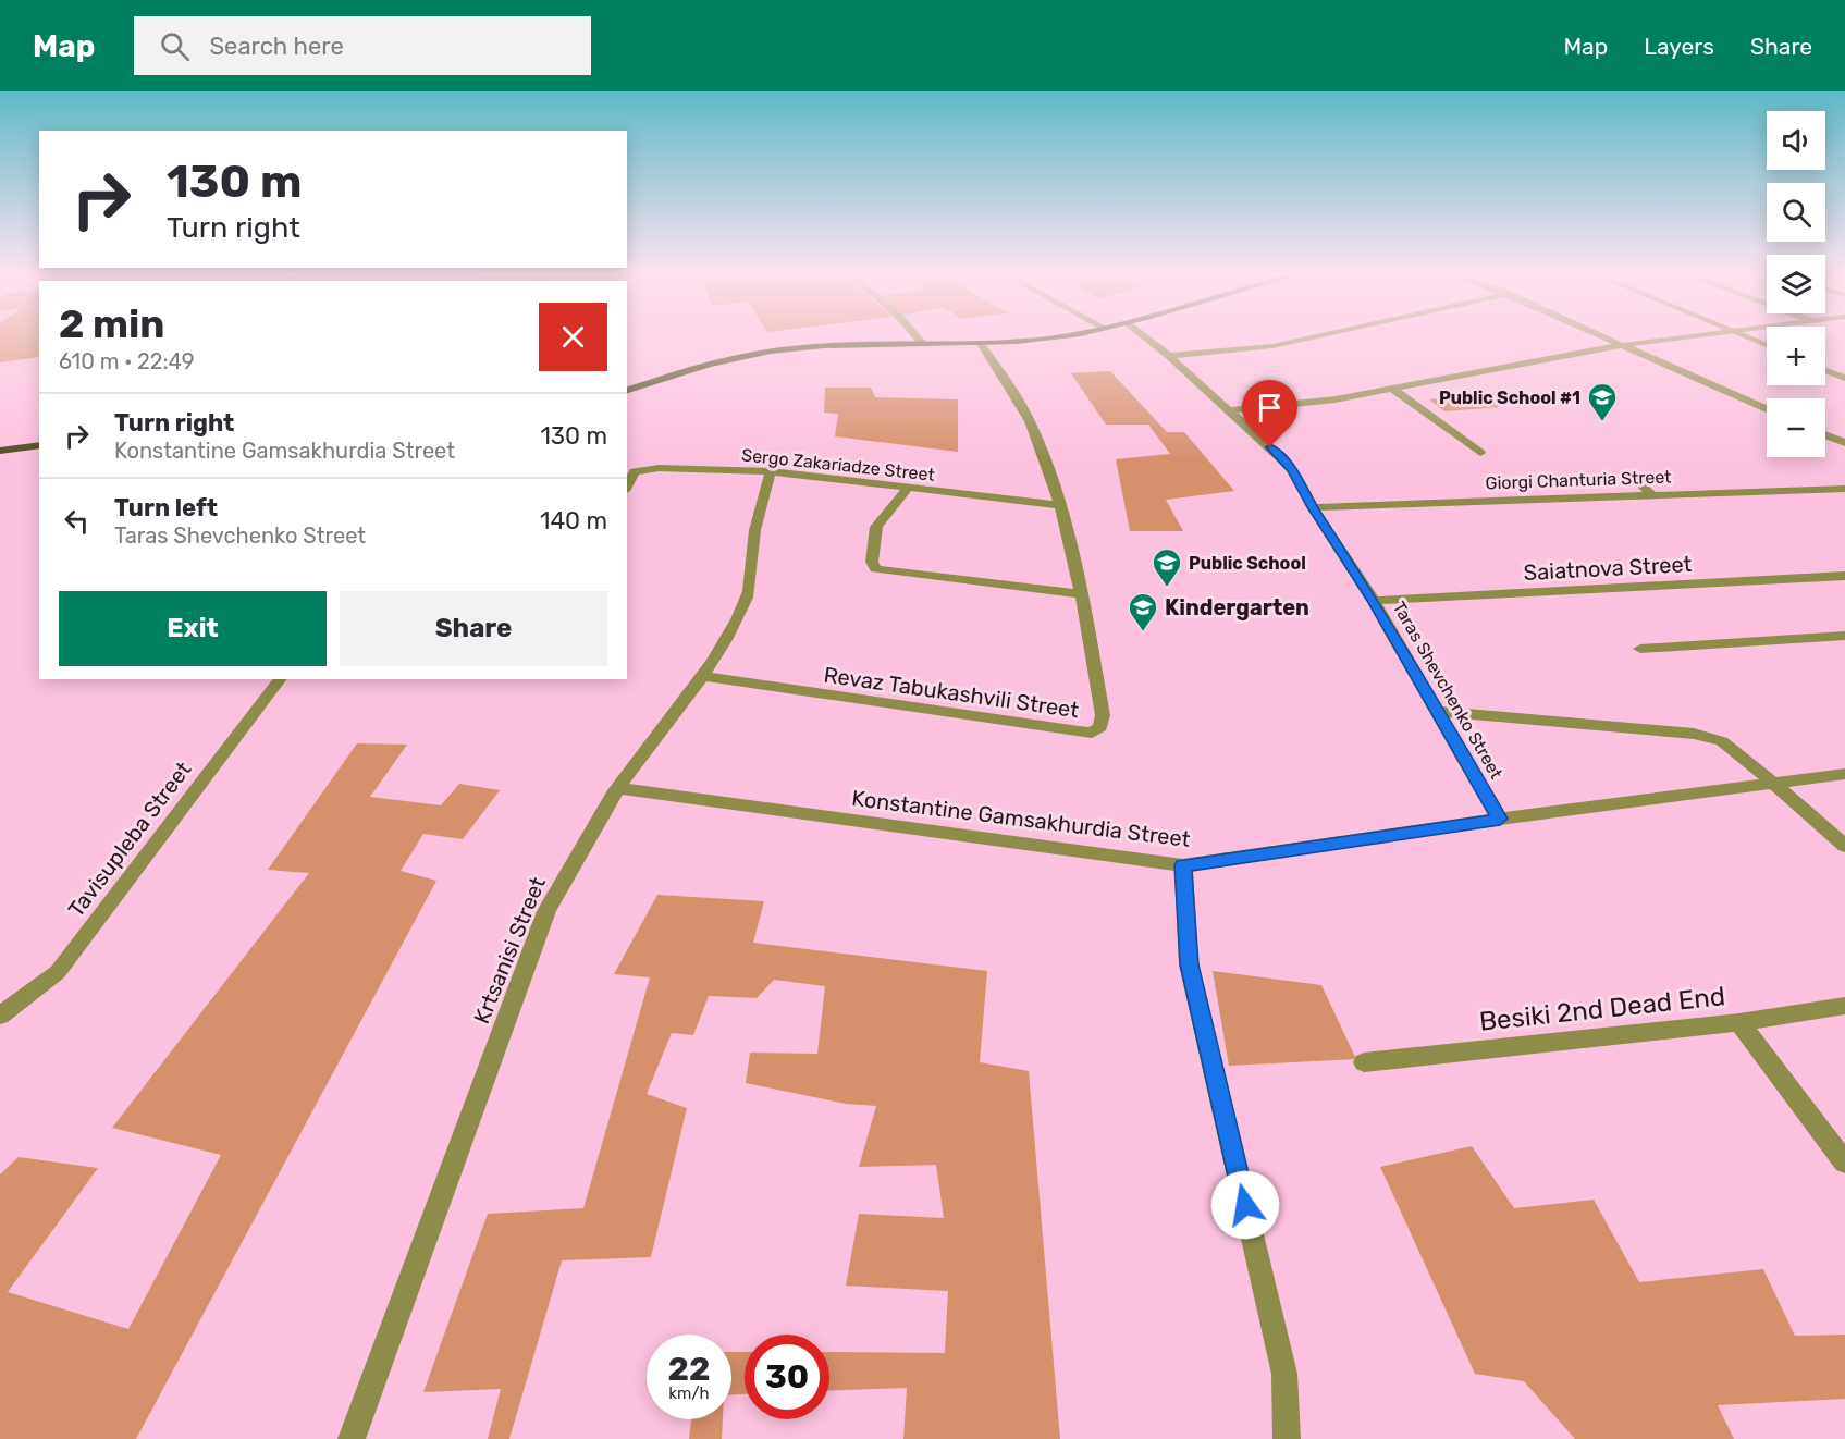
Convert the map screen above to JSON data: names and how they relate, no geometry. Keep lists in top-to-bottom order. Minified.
{"streets":{"street":["Sergo Zakariadze Street","Giorgi Chanturia Street","Saiatnova Street","Taras Shevchenko Street","Revaz Tabukashvili Street","Konstantine Gamsakhurdia Street","Tavisupleba Street","Krtsanisi Street","Besiki 2nd Dead End"]},"crossings":[["Sergo Zakariadze Street","Revaz Tabukashvili Street"],["Sergo Zakariadze Street","Krtsanisi Street"],["Giorgi Chanturia Street","Taras Shevchenko Street"],["Saiatnova Street","Taras Shevchenko Street"],["Taras Shevchenko Street","Konstantine Gamsakhurdia Street"],["Revaz Tabukashvili Street","Krtsanisi Street"],["Konstantine Gamsakhurdia Street","Krtsanisi Street"]],"places":{"school or university":["Public School #1","Public School","Kindergarten"]},"page":{"header":"Map","search":"Search here","nav":["Map","Layers","Share"],"map_buttons":["+","−"],"turn":["130 m","Turn right"],"heading":["2 min","610 m · 22:49"],"list":[{"name":"Turn right","note":"Konstantine Gamsakhurdia Street","value":"130 m"},{"name":"Turn left","note":"Taras Shevchenko Street","value":"140 m"}],"buttons":["Exit","Share"],"speed":"22 km/h","limit":"30"}}
